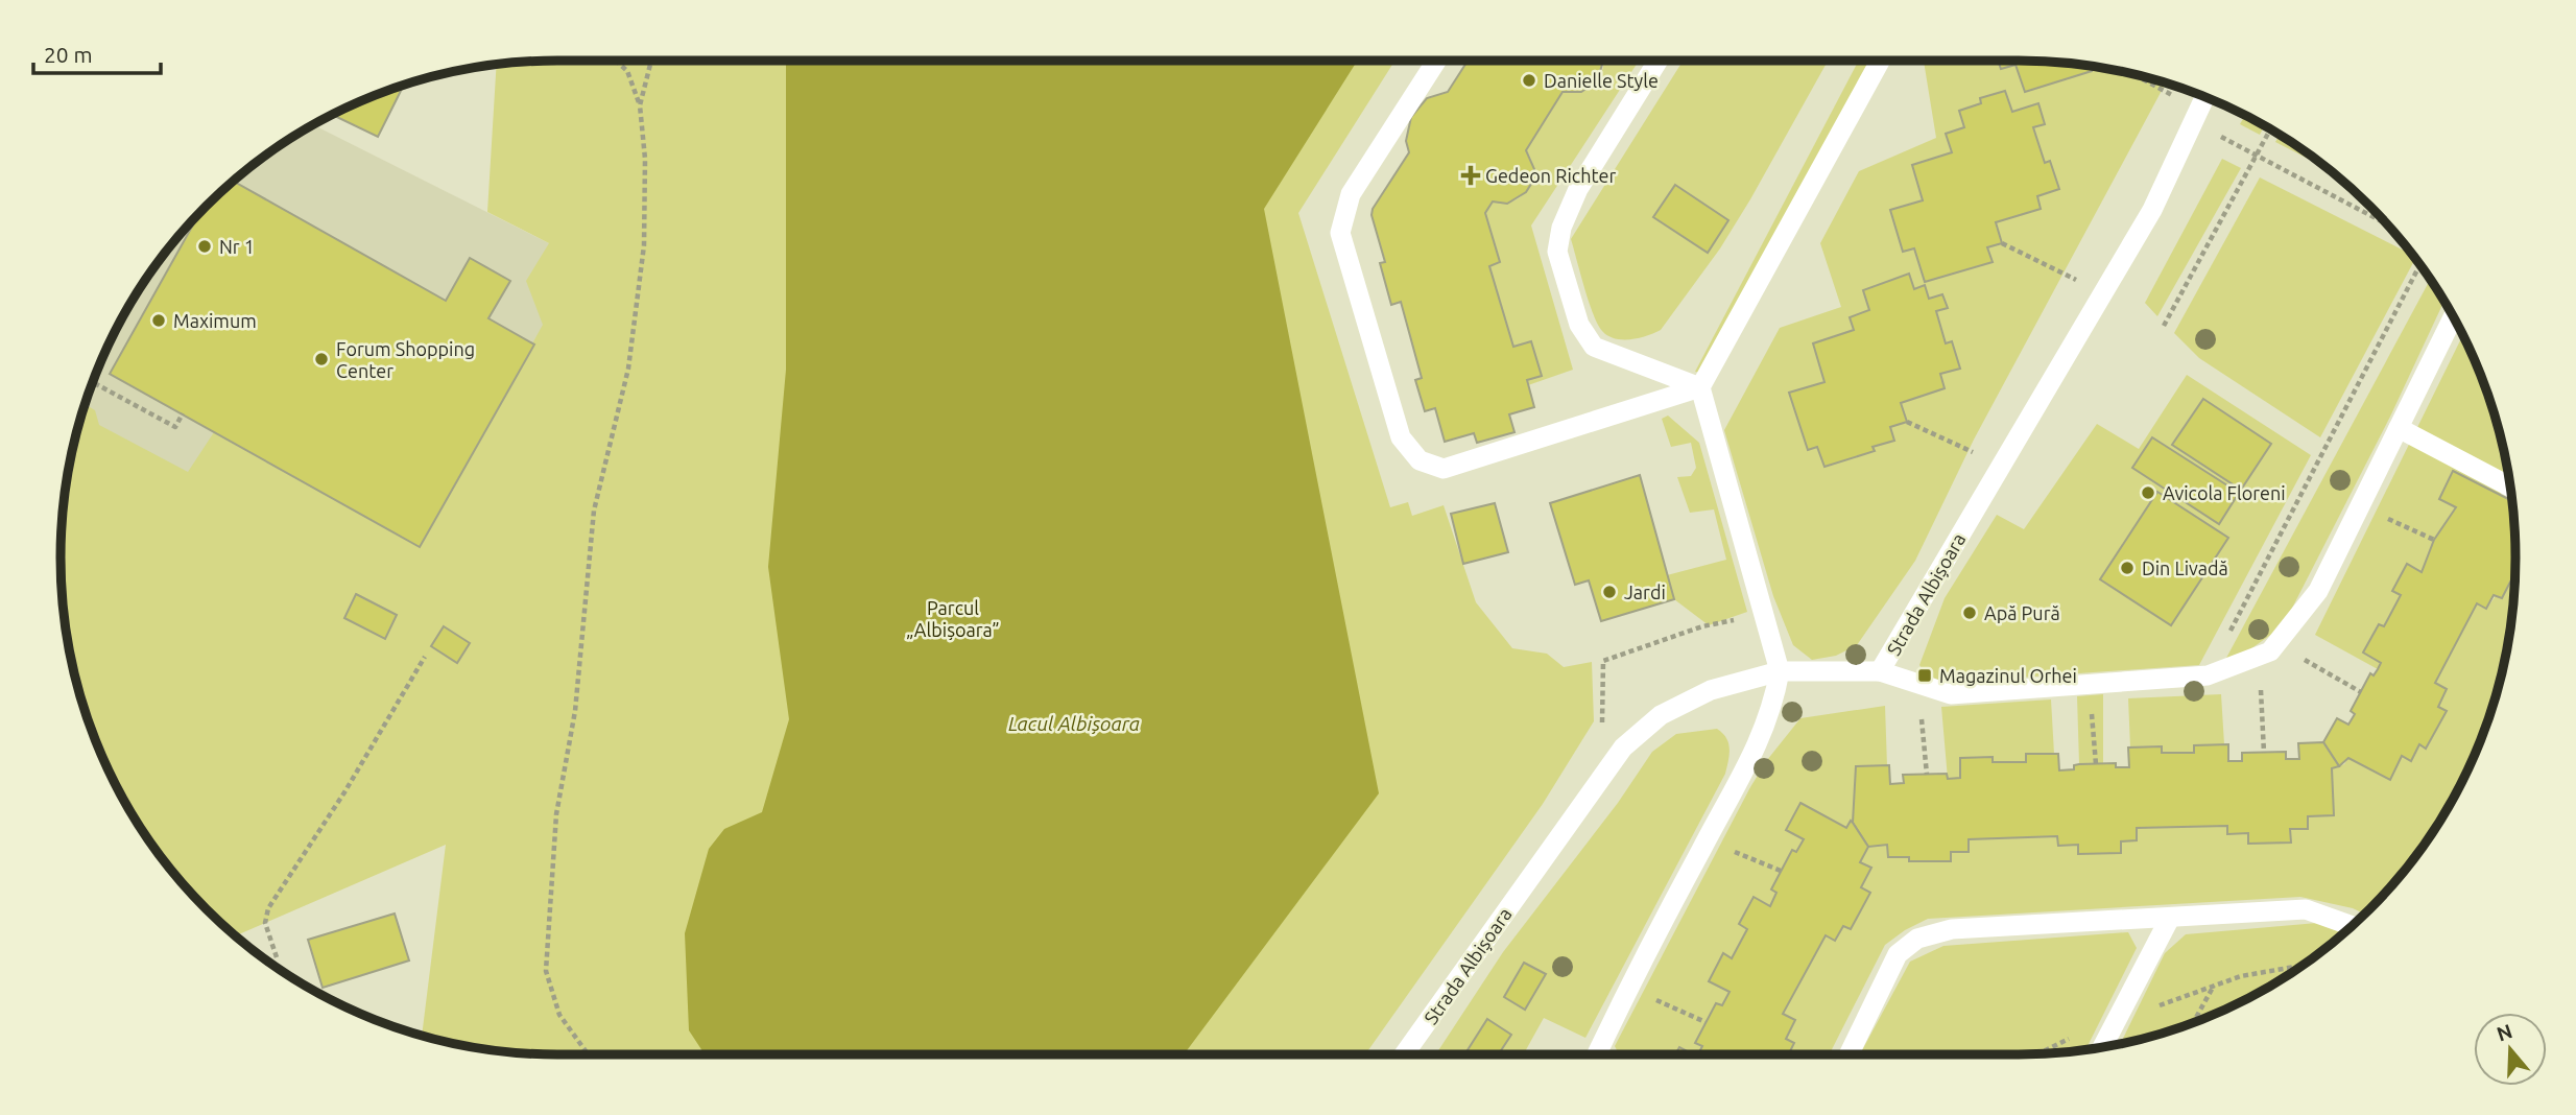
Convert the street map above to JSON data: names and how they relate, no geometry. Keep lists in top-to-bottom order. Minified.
{"streets":{"lane":["Strada Albișoara"]},"water":["Lacul Albișoara"],"parks":["Parcul „Albișoara”"],"places":{"other":["Danielle Style","Nr 1","Maximum","Forum Shopping Center","Avicola Floreni","Din Livadă","Jardi","Apă Pură"],"health":["Gedeon Richter"],"transit":["Magazinul Orhei"]},"scale_bar":"20 m","north":"top"}
